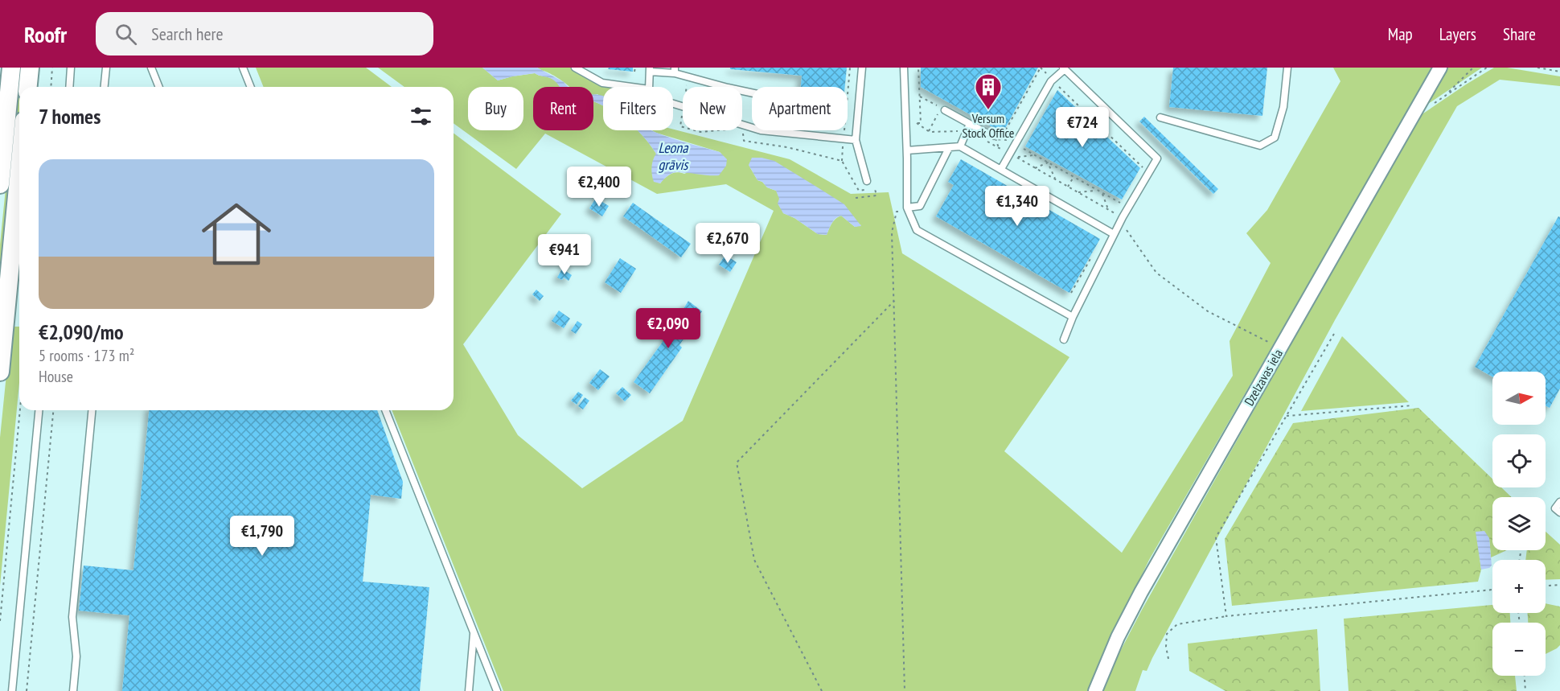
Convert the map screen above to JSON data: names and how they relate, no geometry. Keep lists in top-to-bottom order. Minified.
{"streets":{"street":["Dzelzavas iela"]},"water":["Leona grāvis"],"places":{"building":["Versum Stock Office"]},"north":"right","page":{"header":"Roofr","search":"Search here","nav":["Map","Layers","Share"],"chip":["Buy","Rent","Filters","New","Apartment"],"heading":"7 homes","price":["€724","€2,400","€1,340","€2,670","€941","€2,090","€1,790"],"list":[{"name":"€2,090/mo","note":"5 rooms · 173 m² · House"}],"map_buttons":["+","−"]}}
